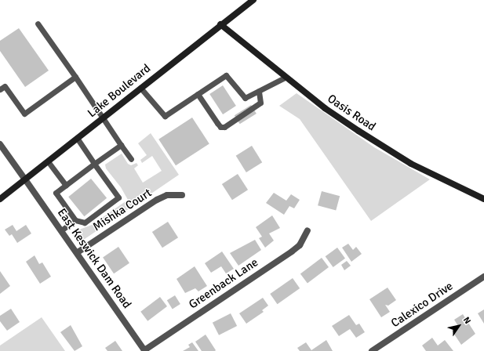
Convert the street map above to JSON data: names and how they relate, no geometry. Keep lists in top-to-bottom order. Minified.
{"streets":{"main road":["Lake Boulevard","Oasis Road"],"street":["Mishka Court","East Keswick Dam Road","Greenback Lane","Calexico Drive"]},"crossings":[["Lake Boulevard","Oasis Road"],["Lake Boulevard","East Keswick Dam Road"],["Mishka Court","East Keswick Dam Road"],["East Keswick Dam Road","Greenback Lane"]],"north":"top right"}
